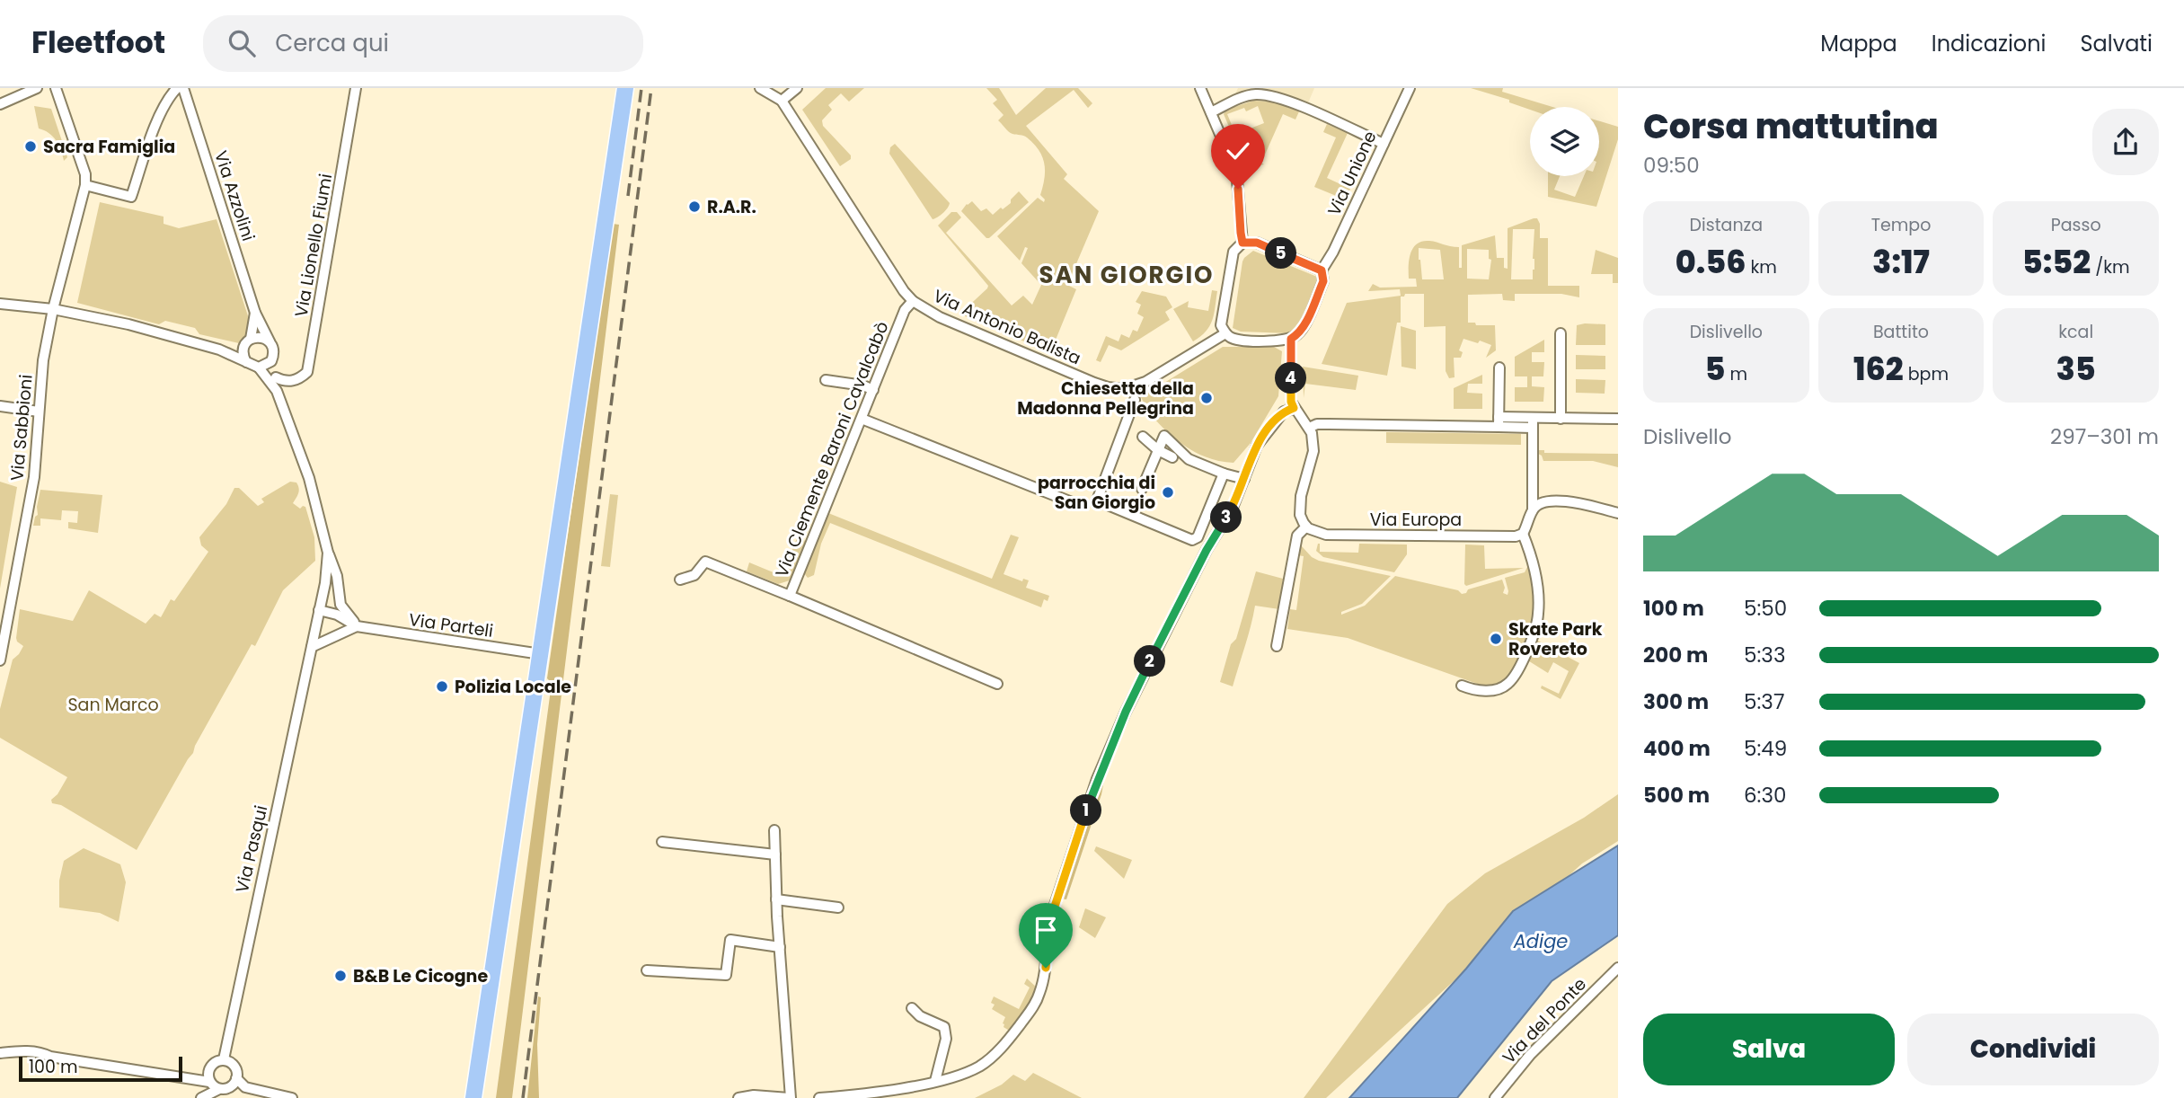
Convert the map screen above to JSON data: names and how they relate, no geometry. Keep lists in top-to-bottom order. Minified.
{"streets":{"street":["Via Unione","Via Azzolini","Via Lionello Fiumi","Via Antonio Balista","Via Sabbioni","Via Clemente Baroni Cavalcabò","Via Europa","Via Parteli","Via Pasqui","Via del Ponte"]},"crossings":[["Via Unione","Via Antonio Balista"],["Via Antonio Balista","Via Clemente Baroni Cavalcabò"]],"districts":["SAN GIORGIO"],"water":["Adige"],"parks":["San Marco"],"places":["Sacra Famiglia","R.A.R.","Chiesetta della Madonna Pellegrina","parrocchia di San Giorgio","Skate Park Rovereto","Polizia Locale","B&B Le Cicogne"],"scale_bar":"100 m","page":{"header":"Fleetfoot","search":"Cerca qui","nav":["Mappa","Indicazioni","Salvati"],"heading":["Corsa mattutina","09:50"],"stats":[["Distanza","0.56 km"],["Tempo","3:17"],["Passo","5:52 /km"],["Dislivello","5 m"],["Battito","162 bpm"],["kcal","35"]],"pins":["5","4","3","2","1"],"chart":["Dislivello","297–301 m"],"list":[{"name":"100 m","note":"5:50"},{"name":"200 m","note":"5:33"},{"name":"300 m","note":"5:37"},{"name":"400 m","note":"5:49"},{"name":"500 m","note":"6:30"}],"buttons":["Salva","Condividi"],"scale":"100 m"}}
